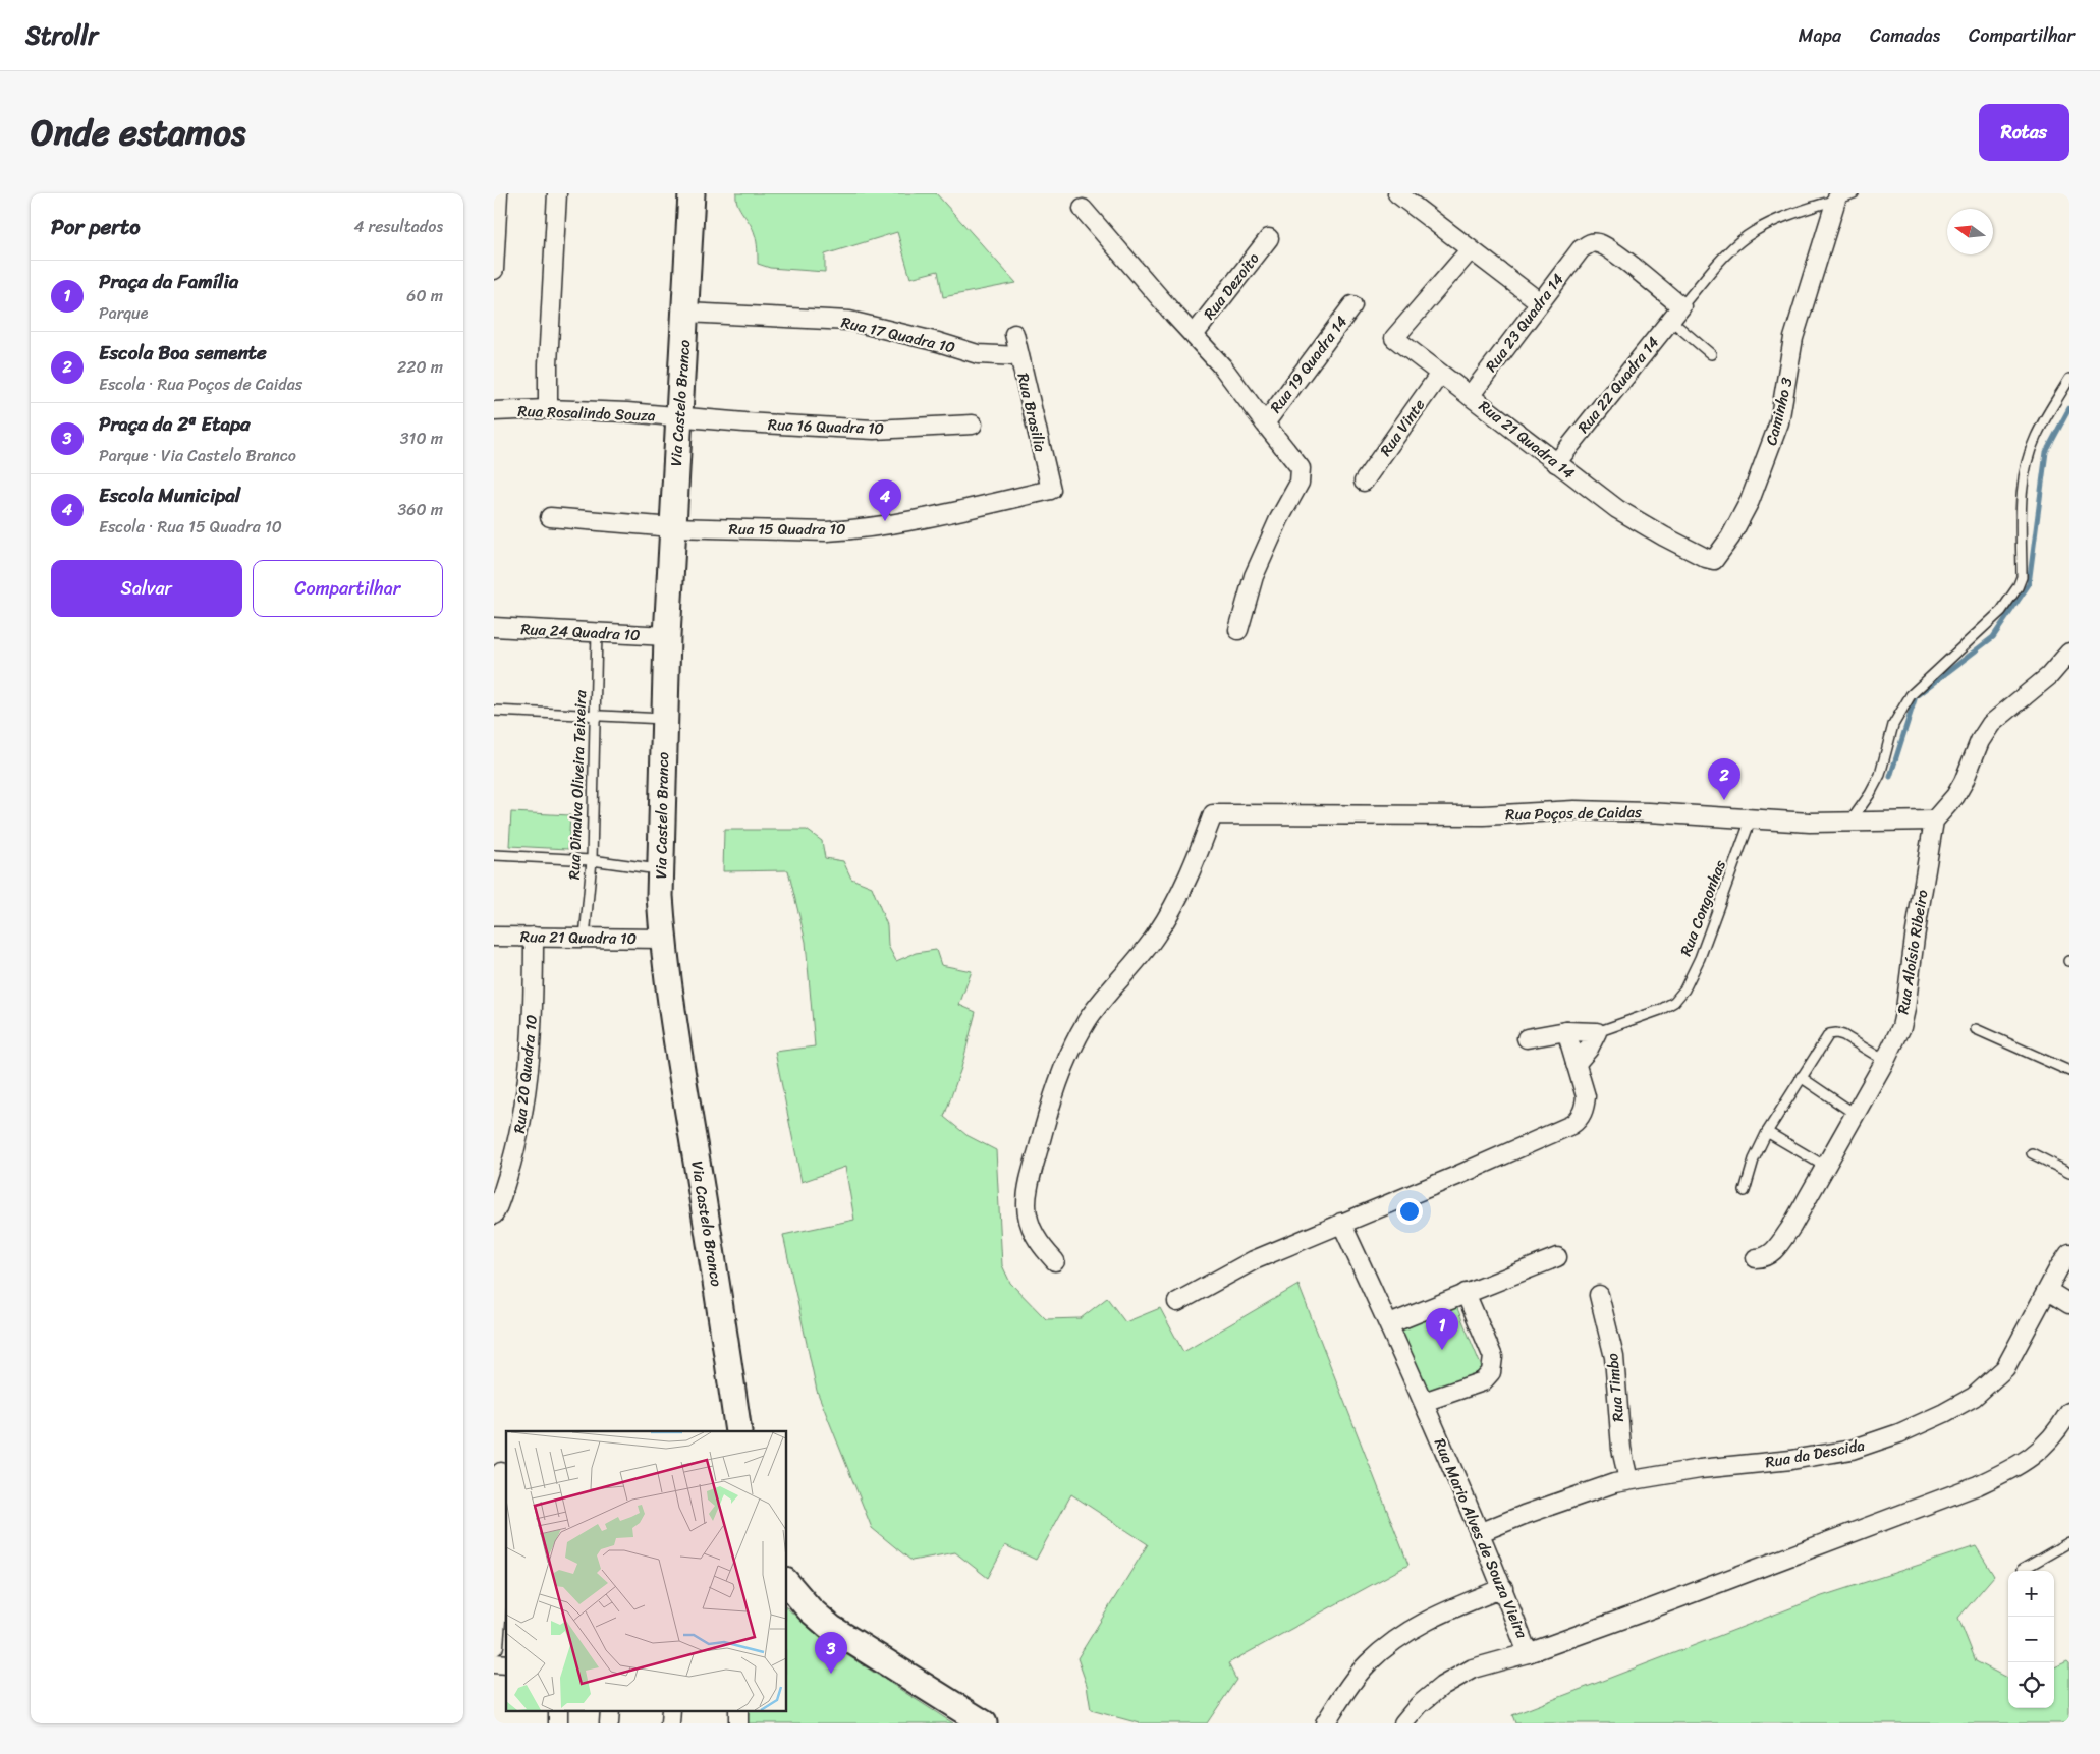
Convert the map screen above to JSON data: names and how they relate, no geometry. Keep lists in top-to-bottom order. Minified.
{"streets":{"main road":["Via Castelo Branco"],"street":["Rua Dezoito","Rua 23 Quadra 14","Rua 17 Quadra 10","Rua 19 Quadra 14","Rua 22 Quadra 14","Caminho 3","Rua Brasilia","Rua Rosalindo Souza","Rua 16 Quadra 10","Rua Vinte","Rua 21 Quadra 14","Rua 15 Quadra 10","Rua 24 Quadra 10","Rua Poços de Caidas","Rua 21 Quadra 10","Rua Aloísio Ribeiro","Rua 20 Quadra 10","Rua Timbo","Rua da Descida","Rua Mario Alves de Souza Vieira"],"lane":["Rua Dinalva Oliveira Teixeira","Rua Congonhas"]},"crossings":[["Rua 23 Quadra 14","Rua 22 Quadra 14"],["Rua 23 Quadra 14","Rua 21 Quadra 14"],["Rua 17 Quadra 10","Via Castelo Branco"],["Rua 17 Quadra 10","Rua Brasilia"],["Rua 22 Quadra 14","Rua 21 Quadra 14"],["Via Castelo Branco","Rua Rosalindo Souza"],["Via Castelo Branco","Rua 16 Quadra 10"],["Via Castelo Branco","Rua 15 Quadra 10"],["Via Castelo Branco","Rua 24 Quadra 10"],["Via Castelo Branco","Rua 21 Quadra 10"],["Caminho 3","Rua 21 Quadra 14"],["Rua Brasilia","Rua 15 Quadra 10"],["Rua Rosalindo Souza","Rua 16 Quadra 10"],["Rua Vinte","Rua 21 Quadra 14"],["Rua 24 Quadra 10","Rua Dinalva Oliveira Teixeira"],["Rua Dinalva Oliveira Teixeira","Rua 21 Quadra 10"],["Rua Poços de Caidas","Rua Congonhas"],["Rua Poços de Caidas","Rua Aloísio Ribeiro"],["Rua 21 Quadra 10","Rua 20 Quadra 10"],["Rua Timbo","Rua da Descida"],["Rua da Descida","Rua Mario Alves de Souza Vieira"]],"north":"left","page":{"header":"Strollr","nav":["Mapa","Camadas","Compartilhar"],"title":"Onde estamos","buttons":["Rotas",["Salvar","Compartilhar"]],"heading":["Por perto","4 resultados"],"list":[{"mark":"1","name":"Praça da Família","note":"Parque","value":"60 m"},{"mark":"2","name":"Escola Boa semente","note":"Escola · Rua Poços de Caidas","value":"220 m"},{"mark":"3","name":"Praça da 2ª Etapa","note":"Parque · Via Castelo Branco","value":"310 m"},{"mark":"4","name":"Escola Municipal","note":"Escola · Rua 15 Quadra 10","value":"360 m"}],"pins":["4","2","1","3"],"map_buttons":["+","−"]}}
